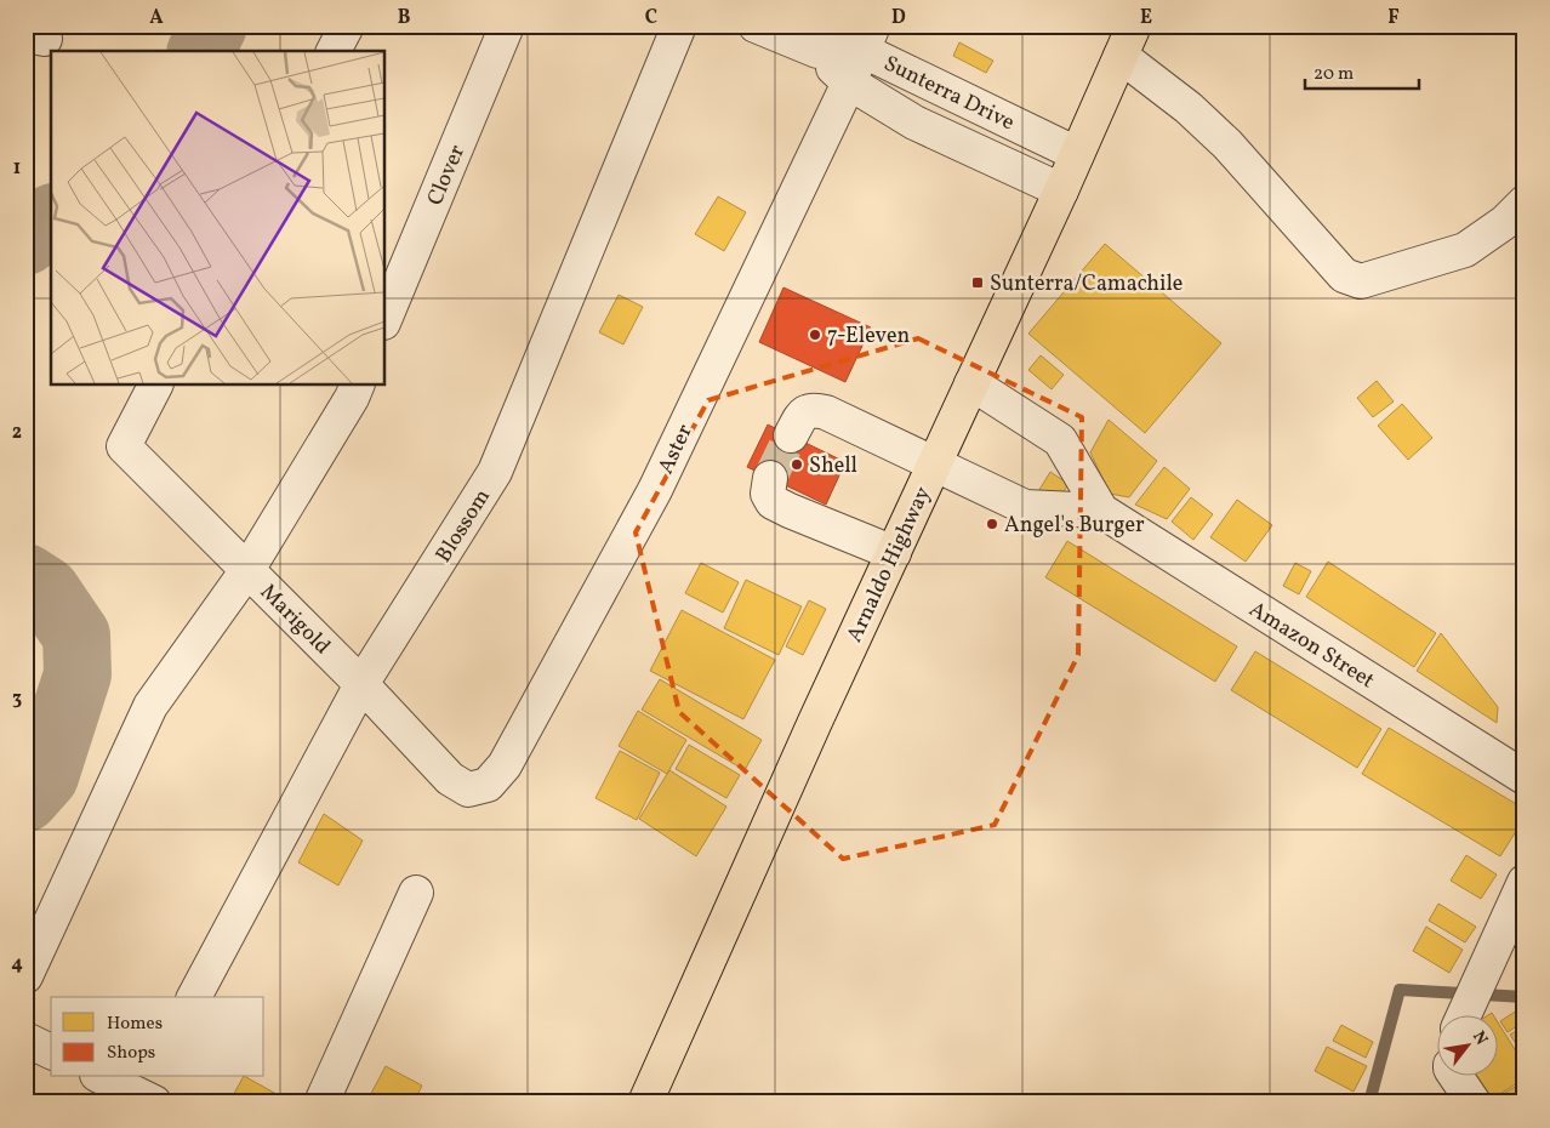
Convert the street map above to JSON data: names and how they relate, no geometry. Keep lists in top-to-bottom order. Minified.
{"streets":{"main road":["Arnaldo Highway"],"street":["Sunterra Drive","Clover","Aster","Blossom","Marigold","Amazon Street"]},"crossings":[["Sunterra Drive","Aster"],["Sunterra Drive","Arnaldo Highway"],["Aster","Marigold"],["Blossom","Marigold"],["Arnaldo Highway","Amazon Street"]],"places":{"transit":["Sunterra/Camachile"],"other":["7-Eleven","Shell","Angel's Burger"]},"legend":["Homes","Shops"],"scale_bar":"20 m","north":"top right","grid":{"columns":["A","B","C","D","E","F"],"rows":["1","2","3","4"]}}
